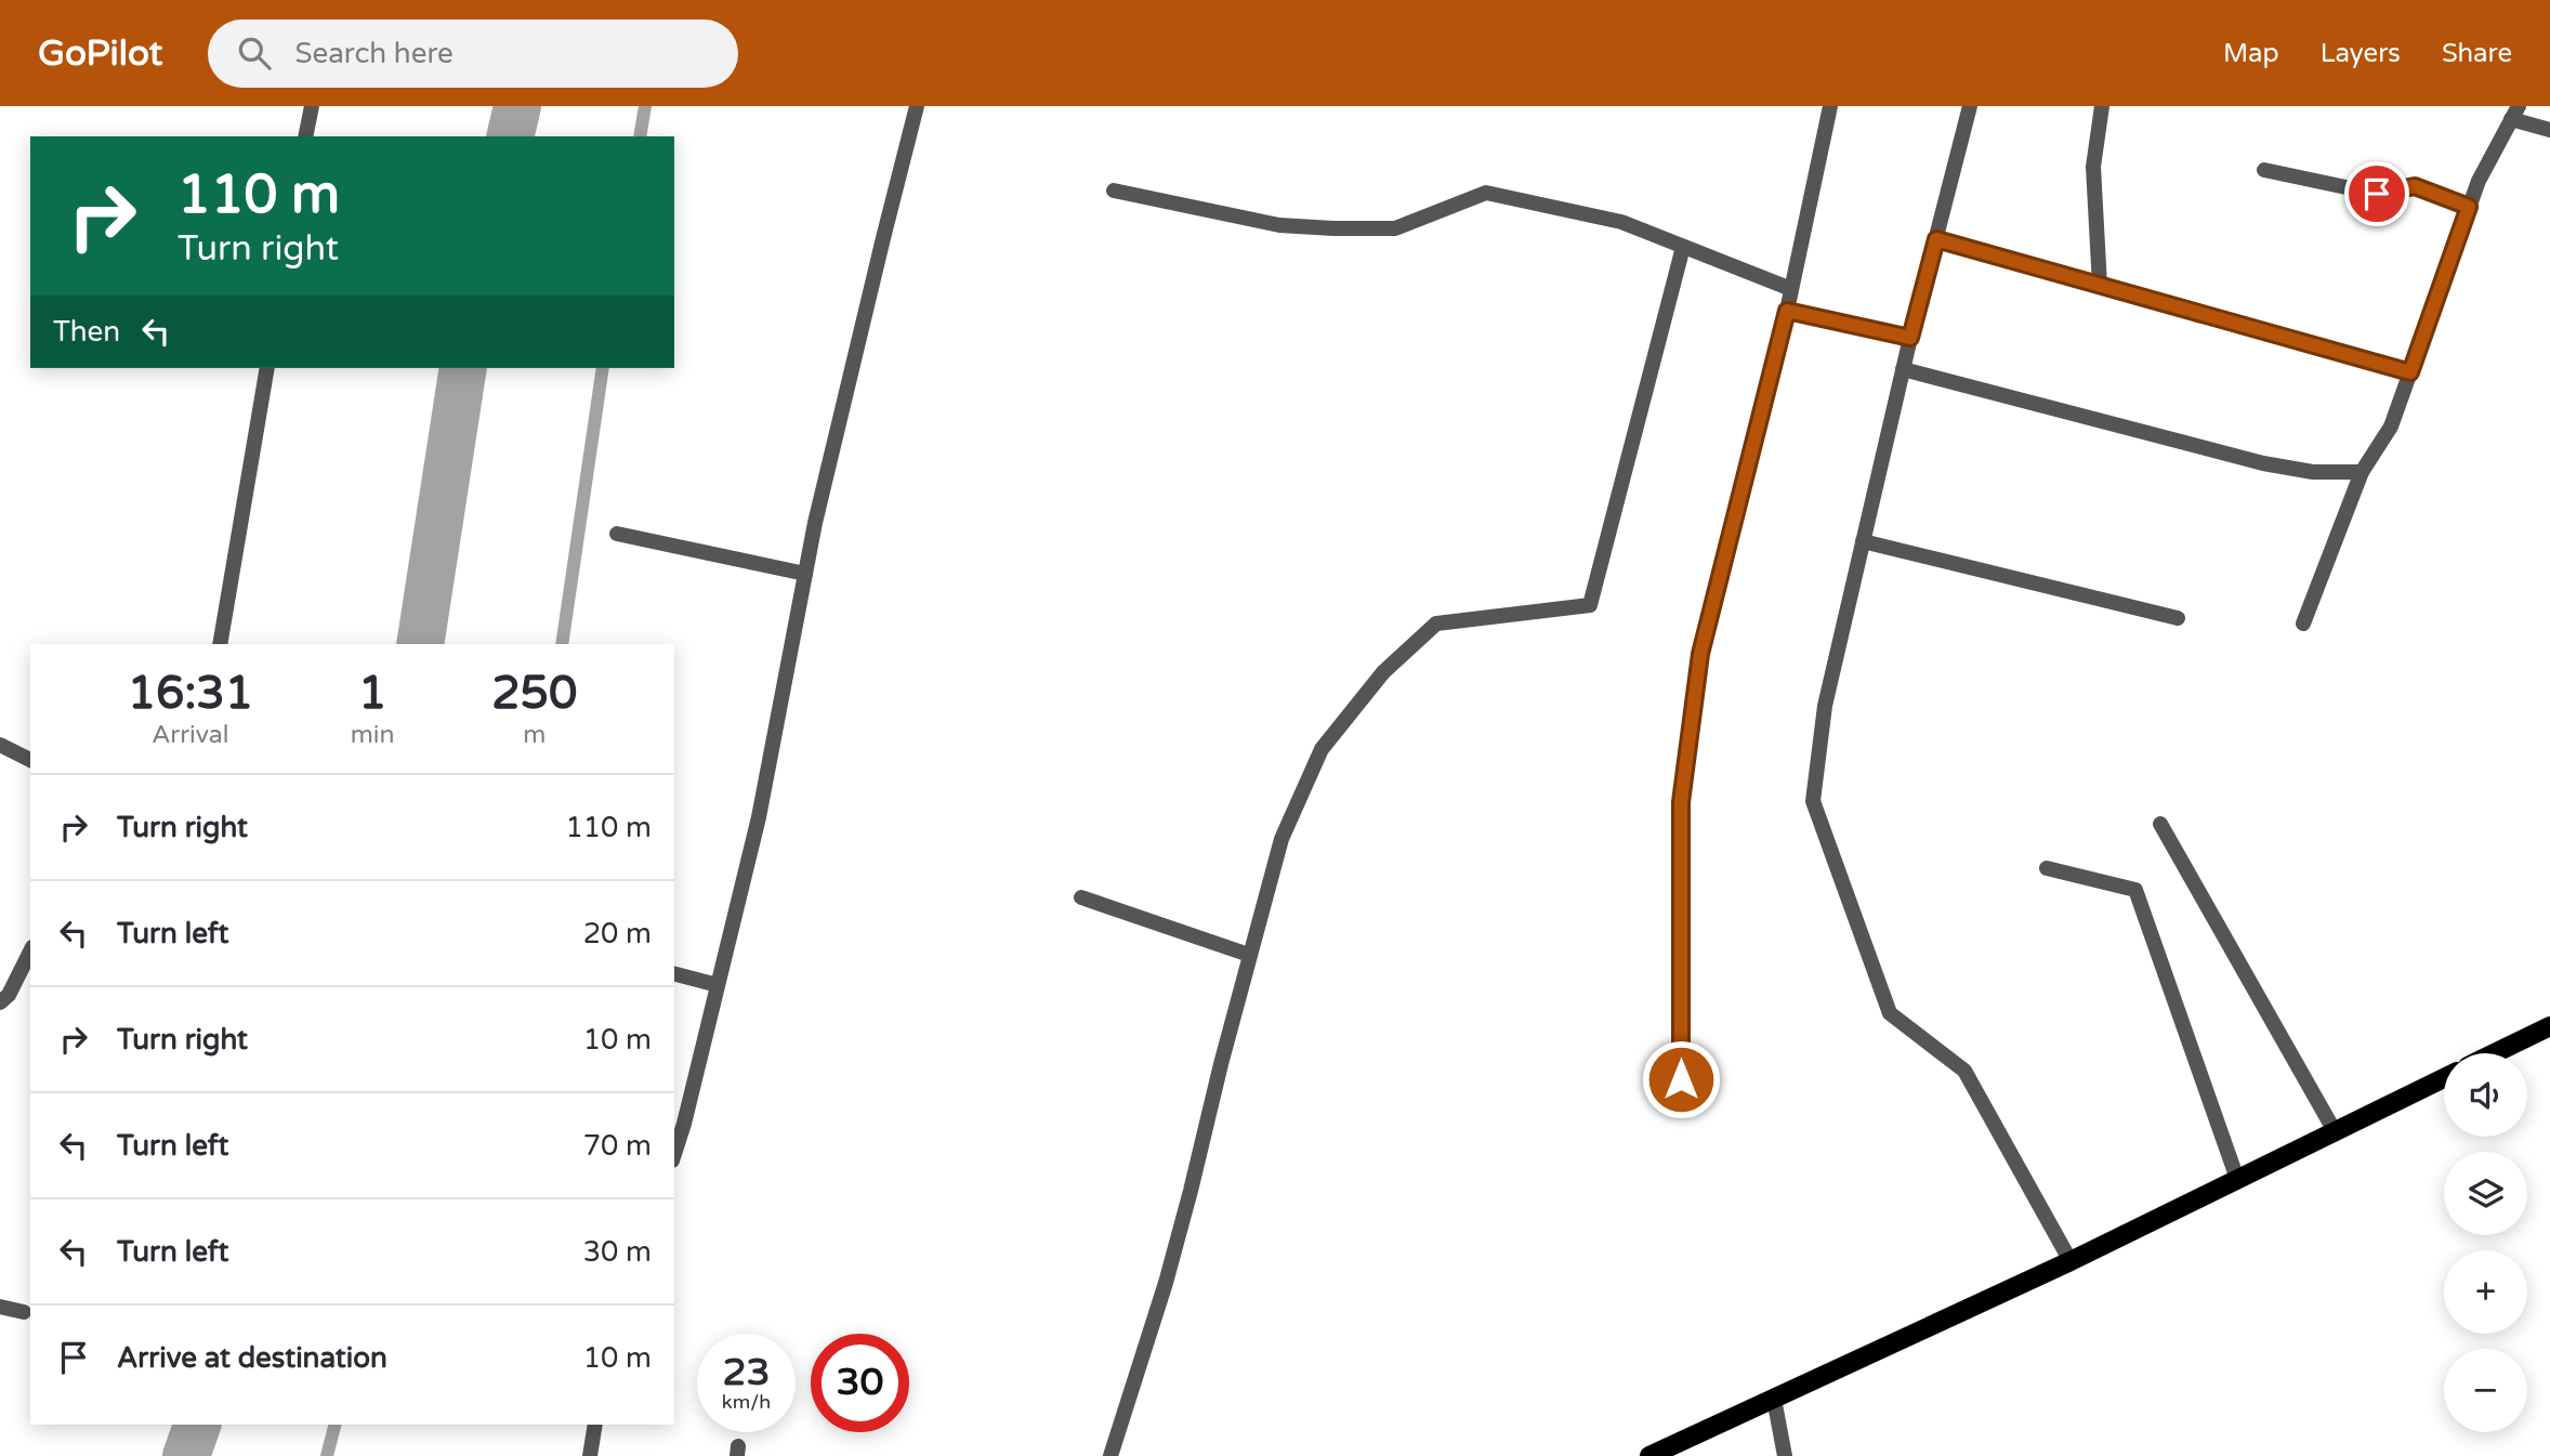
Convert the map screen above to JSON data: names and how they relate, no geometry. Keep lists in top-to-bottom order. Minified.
{"page":{"header":"GoPilot","search":"Search here","nav":["Map","Layers","Share"],"turn":["110 m","Turn right"],"then":"Then","eta":["16:31","Arrival","1","min","250","m"],"list":[{"name":"Turn right","value":"110 m"},{"name":"Turn left","value":"20 m"},{"name":"Turn right","value":"10 m"},{"name":"Turn left","value":"70 m"},{"name":"Turn left","value":"30 m"},{"name":"Arrive at destination","value":"10 m"}],"map_buttons":["+","−"],"speed":"23 km/h","limit":"30"}}
